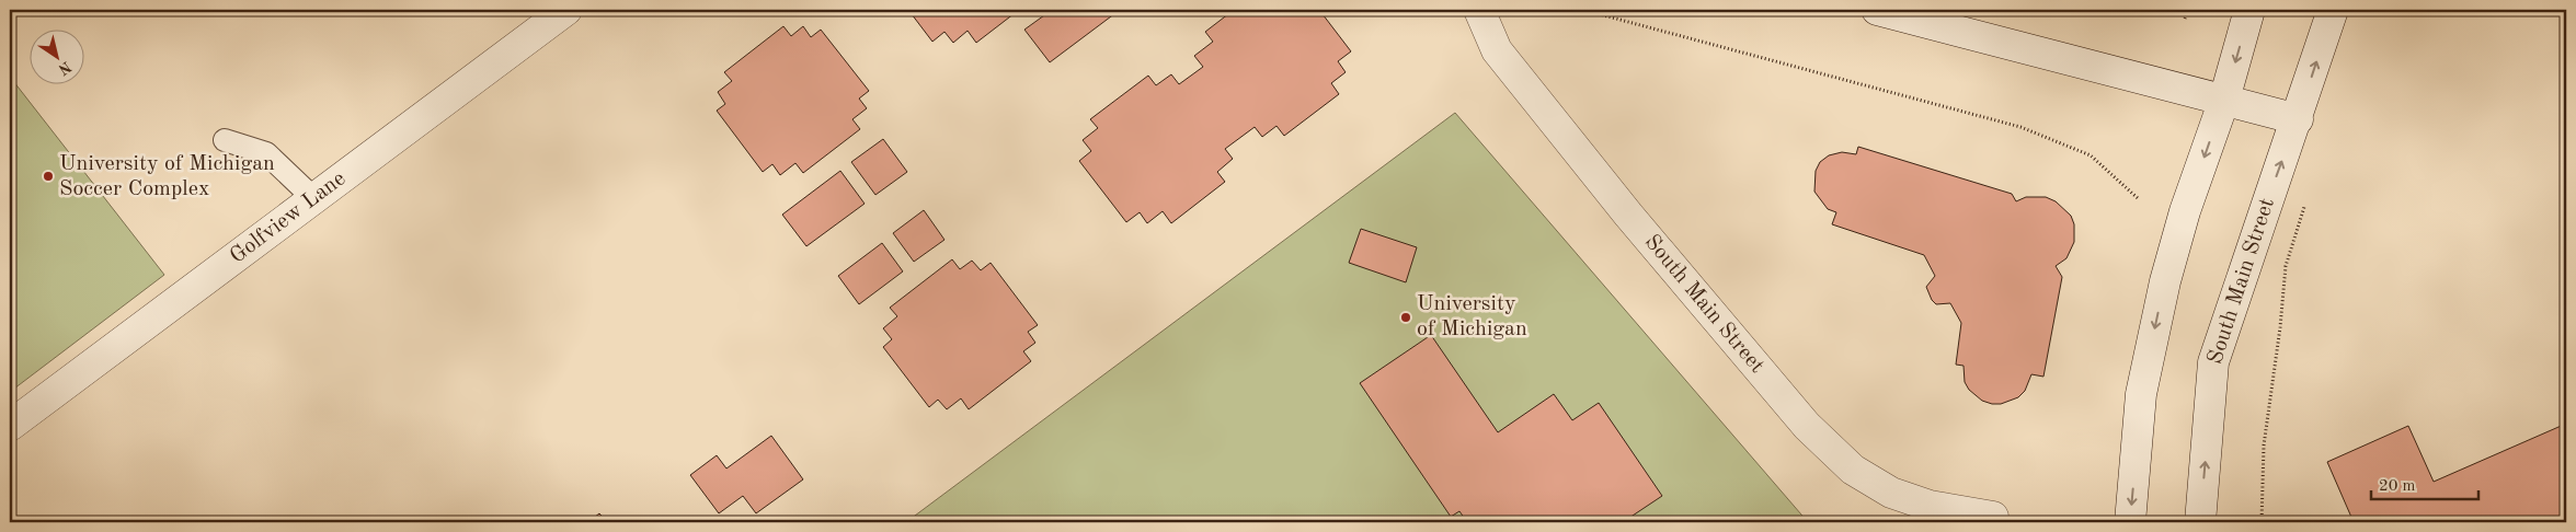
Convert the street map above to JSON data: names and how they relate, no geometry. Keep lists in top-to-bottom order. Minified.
{"streets":{"street":["Golfview Lane","South Main Street"]},"places":["University of Michigan Soccer Complex","University of Michigan"],"scale_bar":"20 m","north":"bottom right"}
